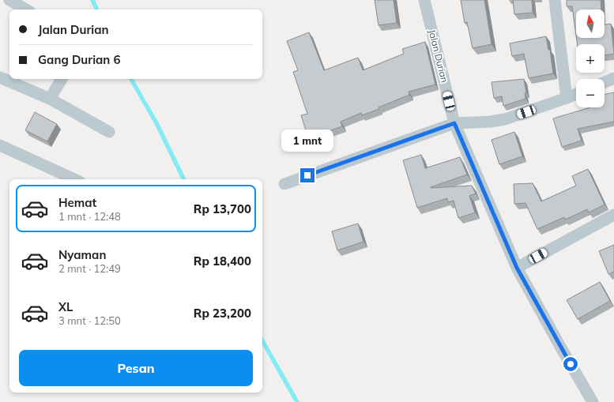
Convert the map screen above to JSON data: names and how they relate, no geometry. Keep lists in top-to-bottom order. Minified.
{"streets":{"street":["Jalan Durian"]},"north":"top","page":{"map_buttons":["+","−"],"banner":["Jalan Durian","Gang Durian 6"],"bubble":"1 mnt","list":[{"name":"Hemat","note":"1 mnt · 12:48","value":"Rp 13,700"},{"name":"Nyaman","note":"2 mnt · 12:49","value":"Rp 18,400"},{"name":"XL","note":"3 mnt · 12:50","value":"Rp 23,200"}],"buttons":"Pesan"}}
